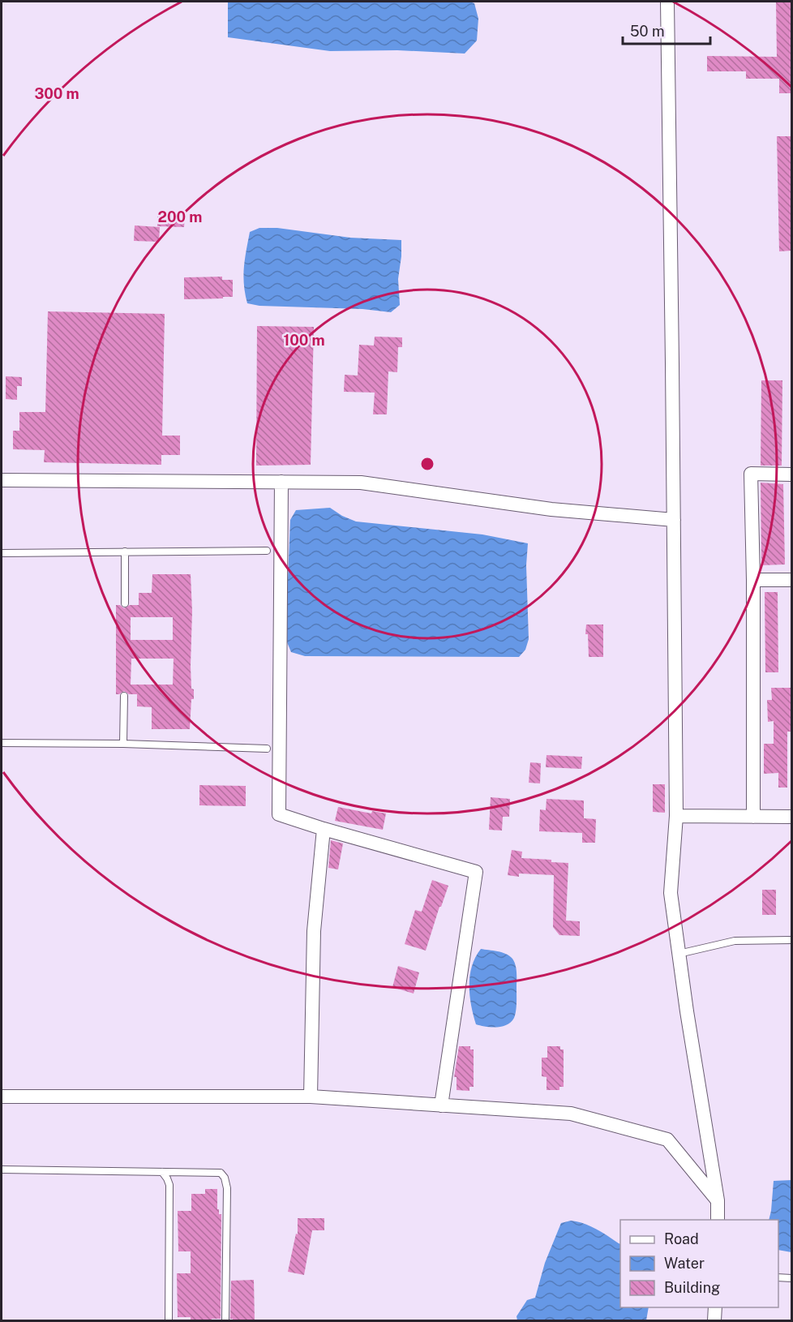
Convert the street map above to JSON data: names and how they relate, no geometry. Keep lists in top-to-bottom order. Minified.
{"legend":["Road","Water","Building"],"scale_bar":"50 m","rings":["300 m","200 m","100 m"]}
